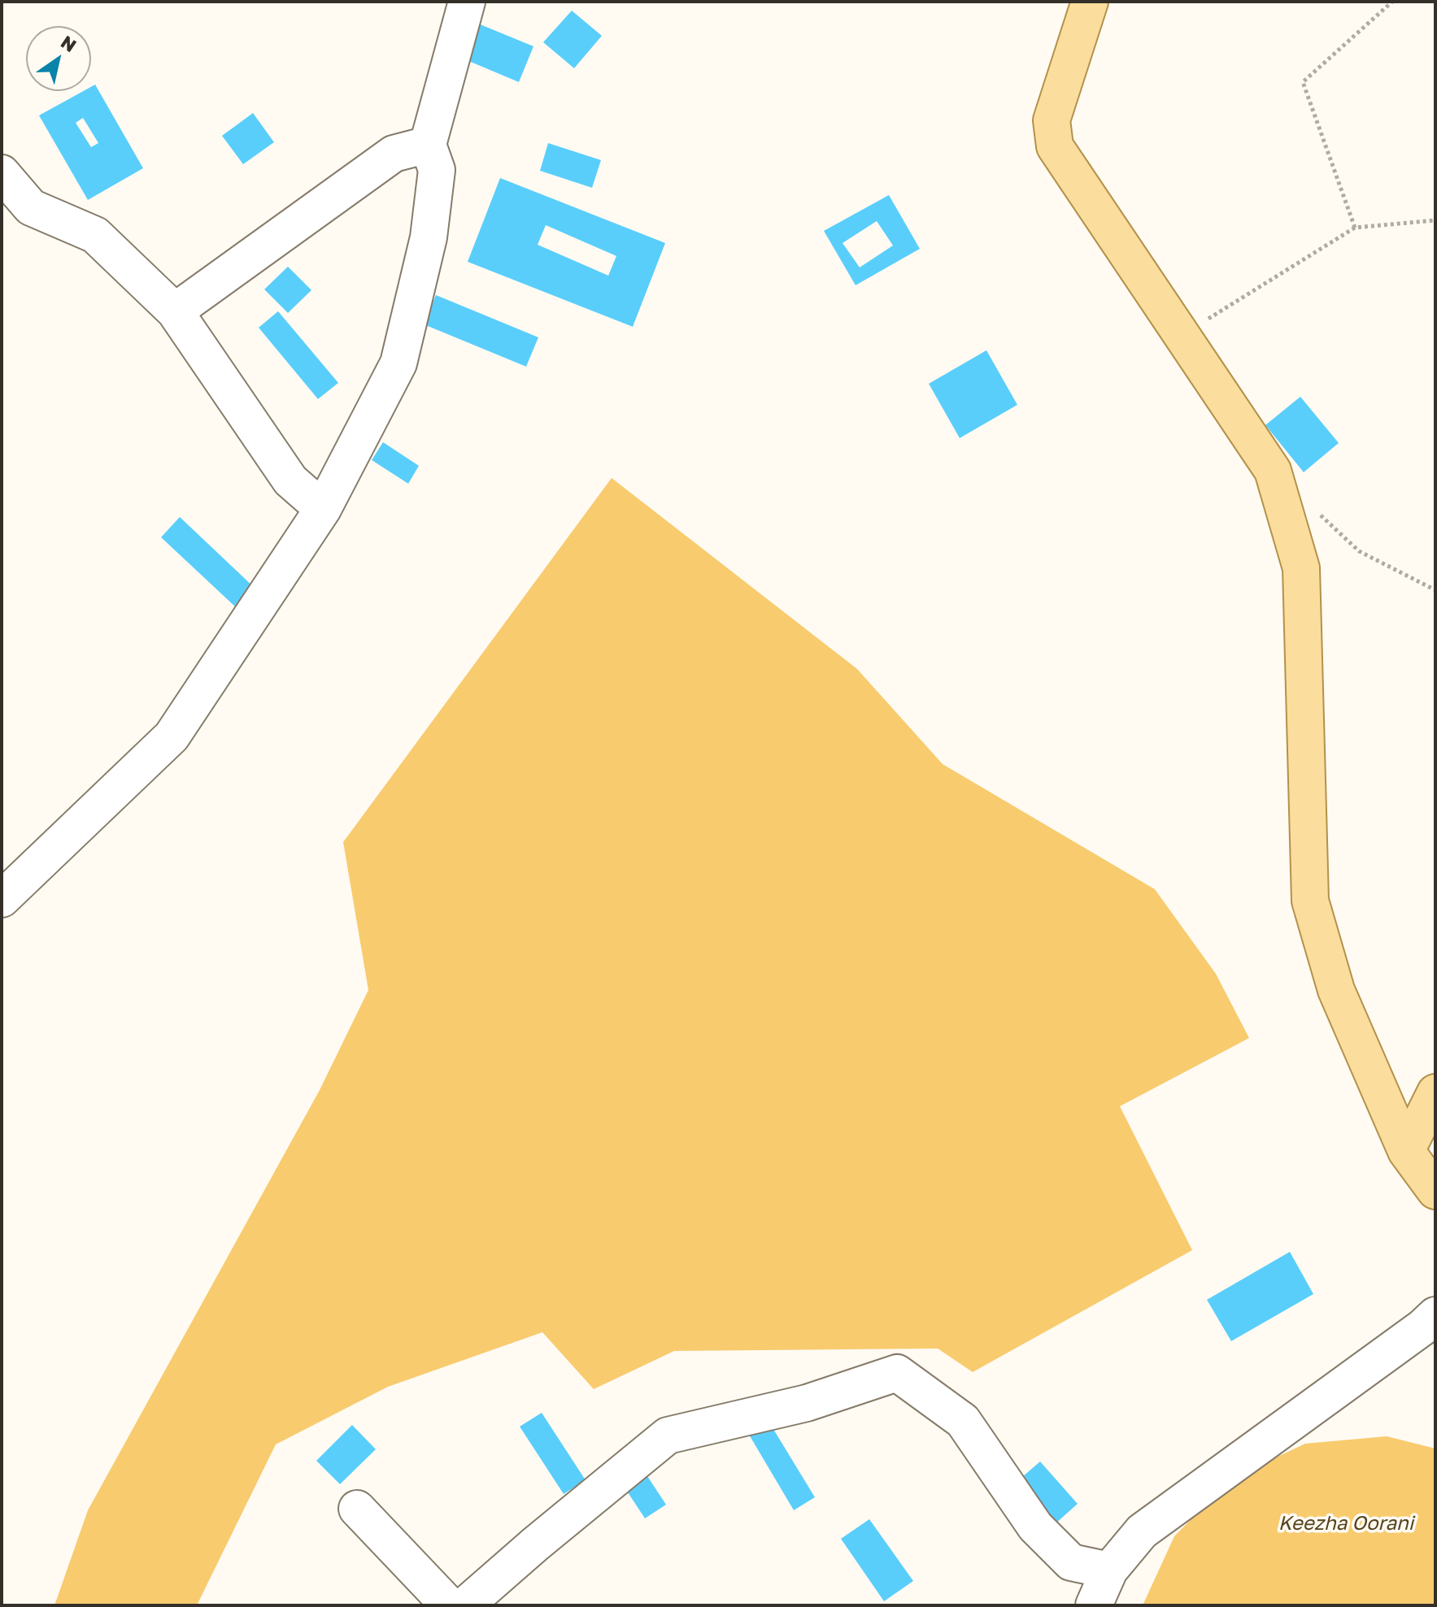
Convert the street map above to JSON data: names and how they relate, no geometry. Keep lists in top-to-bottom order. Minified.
{"water":["Keezha Oorani"],"north":"top right"}
